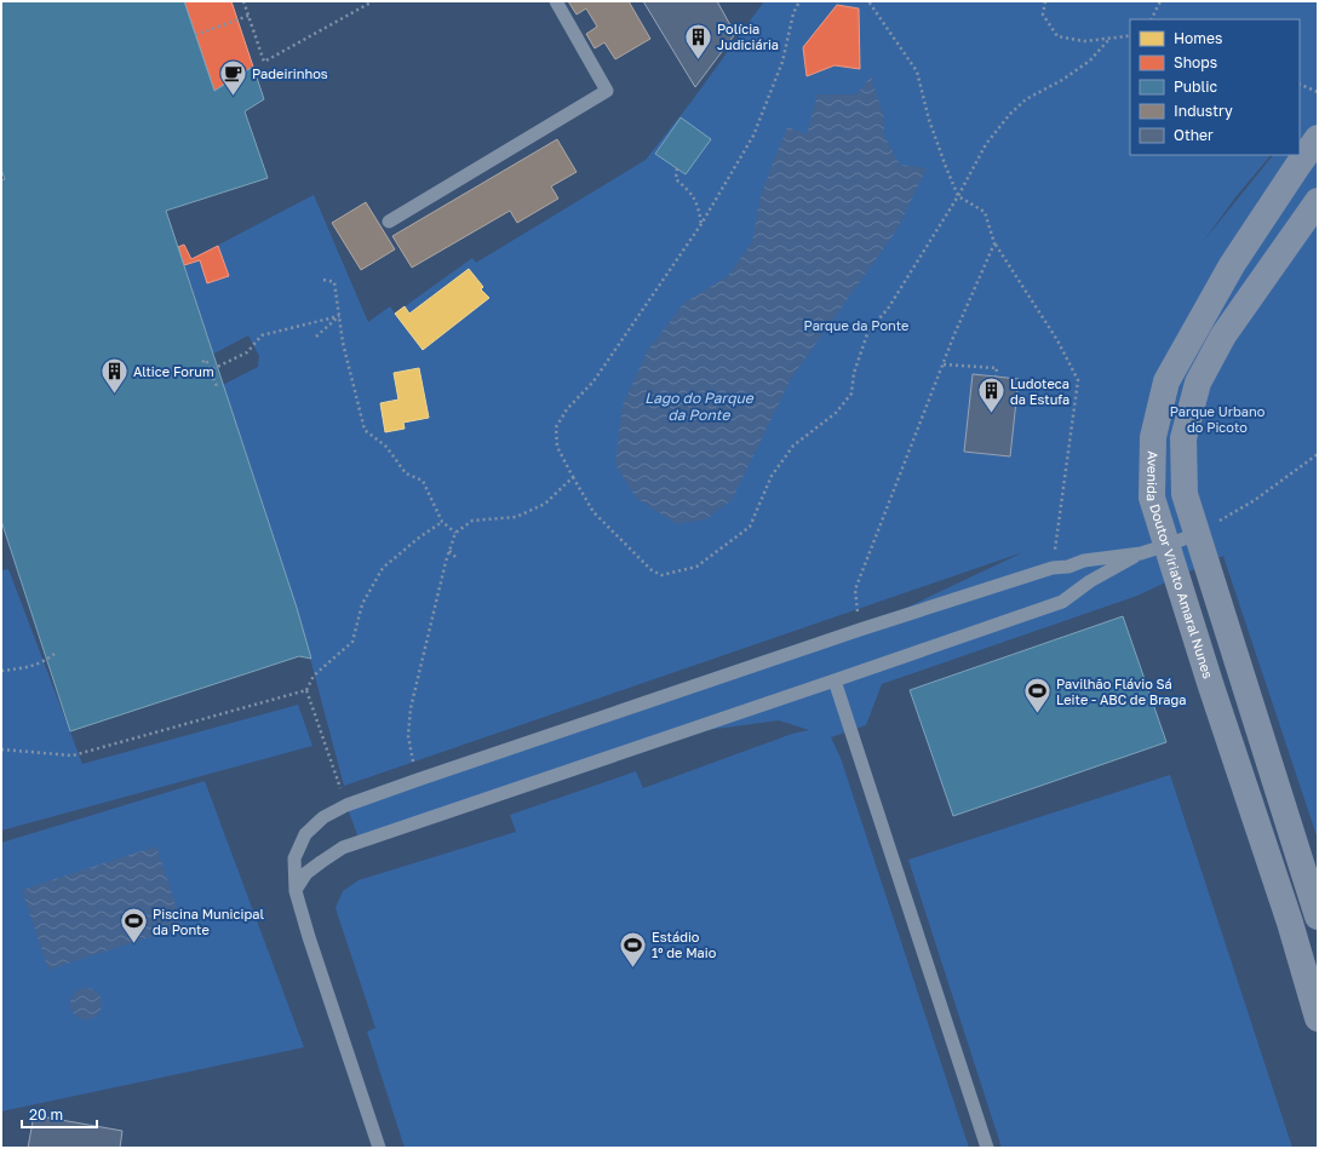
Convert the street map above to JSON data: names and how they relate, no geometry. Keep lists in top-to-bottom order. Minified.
{"streets":{"main road":["Avenida Doutor Viriato Amaral Nunes"]},"water":["Lago do Parque da Ponte"],"parks":["Parque da Ponte","Parque Urbano do Picoto"],"places":{"building":["Polícia Judiciária","Altice Forum","Ludoteca da Estufa"],"cafe":["Padeirinhos"],"sports":["Pavilhão Flávio Sá Leite - ABC de Braga","Piscina Municipal da Ponte","Estádio 1º de Maio"]},"legend":["Homes","Shops","Public","Industry","Other"],"scale_bar":"20 m"}
